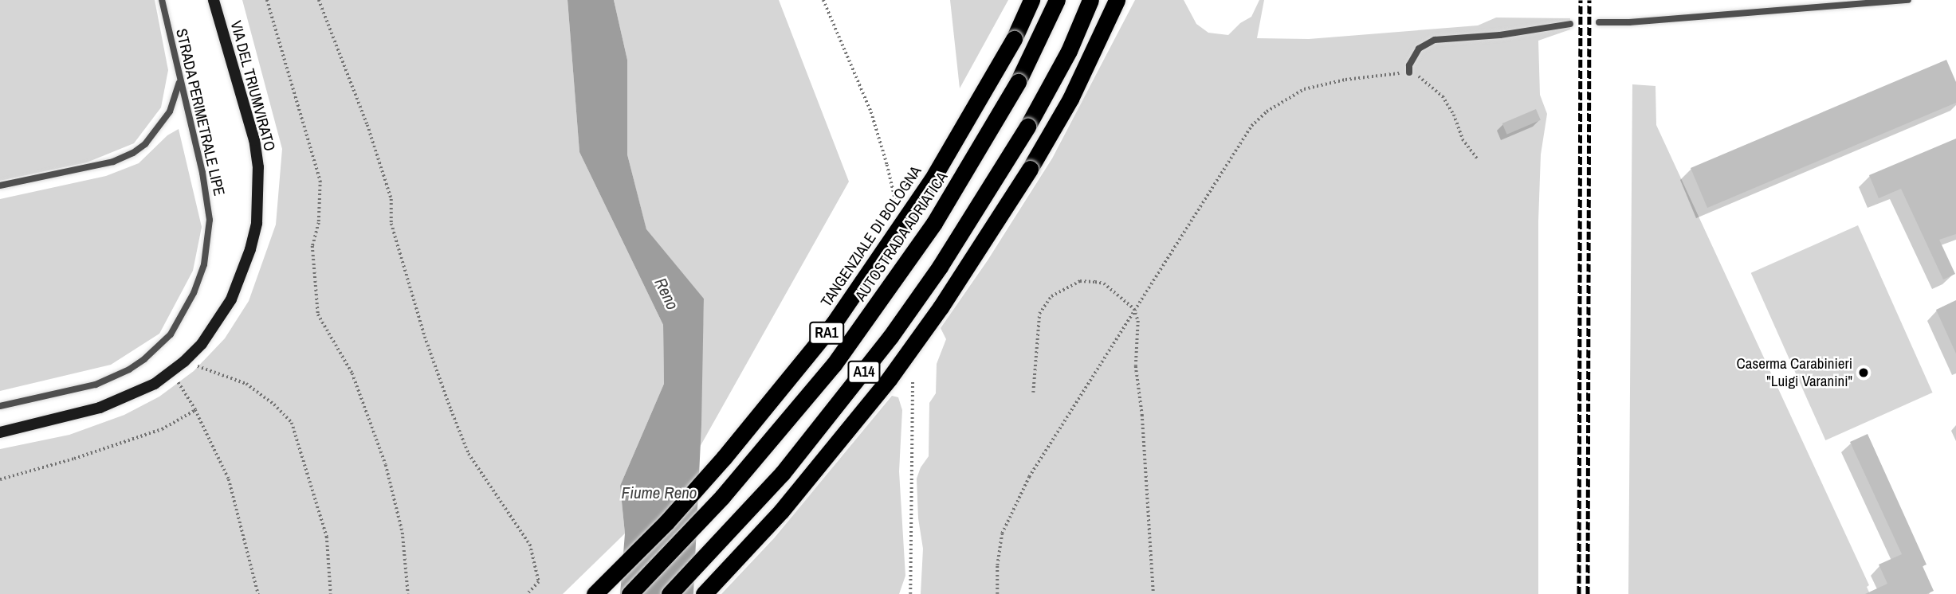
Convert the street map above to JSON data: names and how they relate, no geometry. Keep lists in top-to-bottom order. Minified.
{"streets":{"highway":["TANGENZIALE DI BOLOGNA","AUTOSTRADA ADRIATICA","RA1","A14"],"street":["VIA DEL TRIUMVIRATO"],"lane":["STRADA PERIMETRALE LIPE"]},"water":["Reno","Fiume Reno"],"places":["Caserma Carabinieri \"Luigi Varanini\""]}
